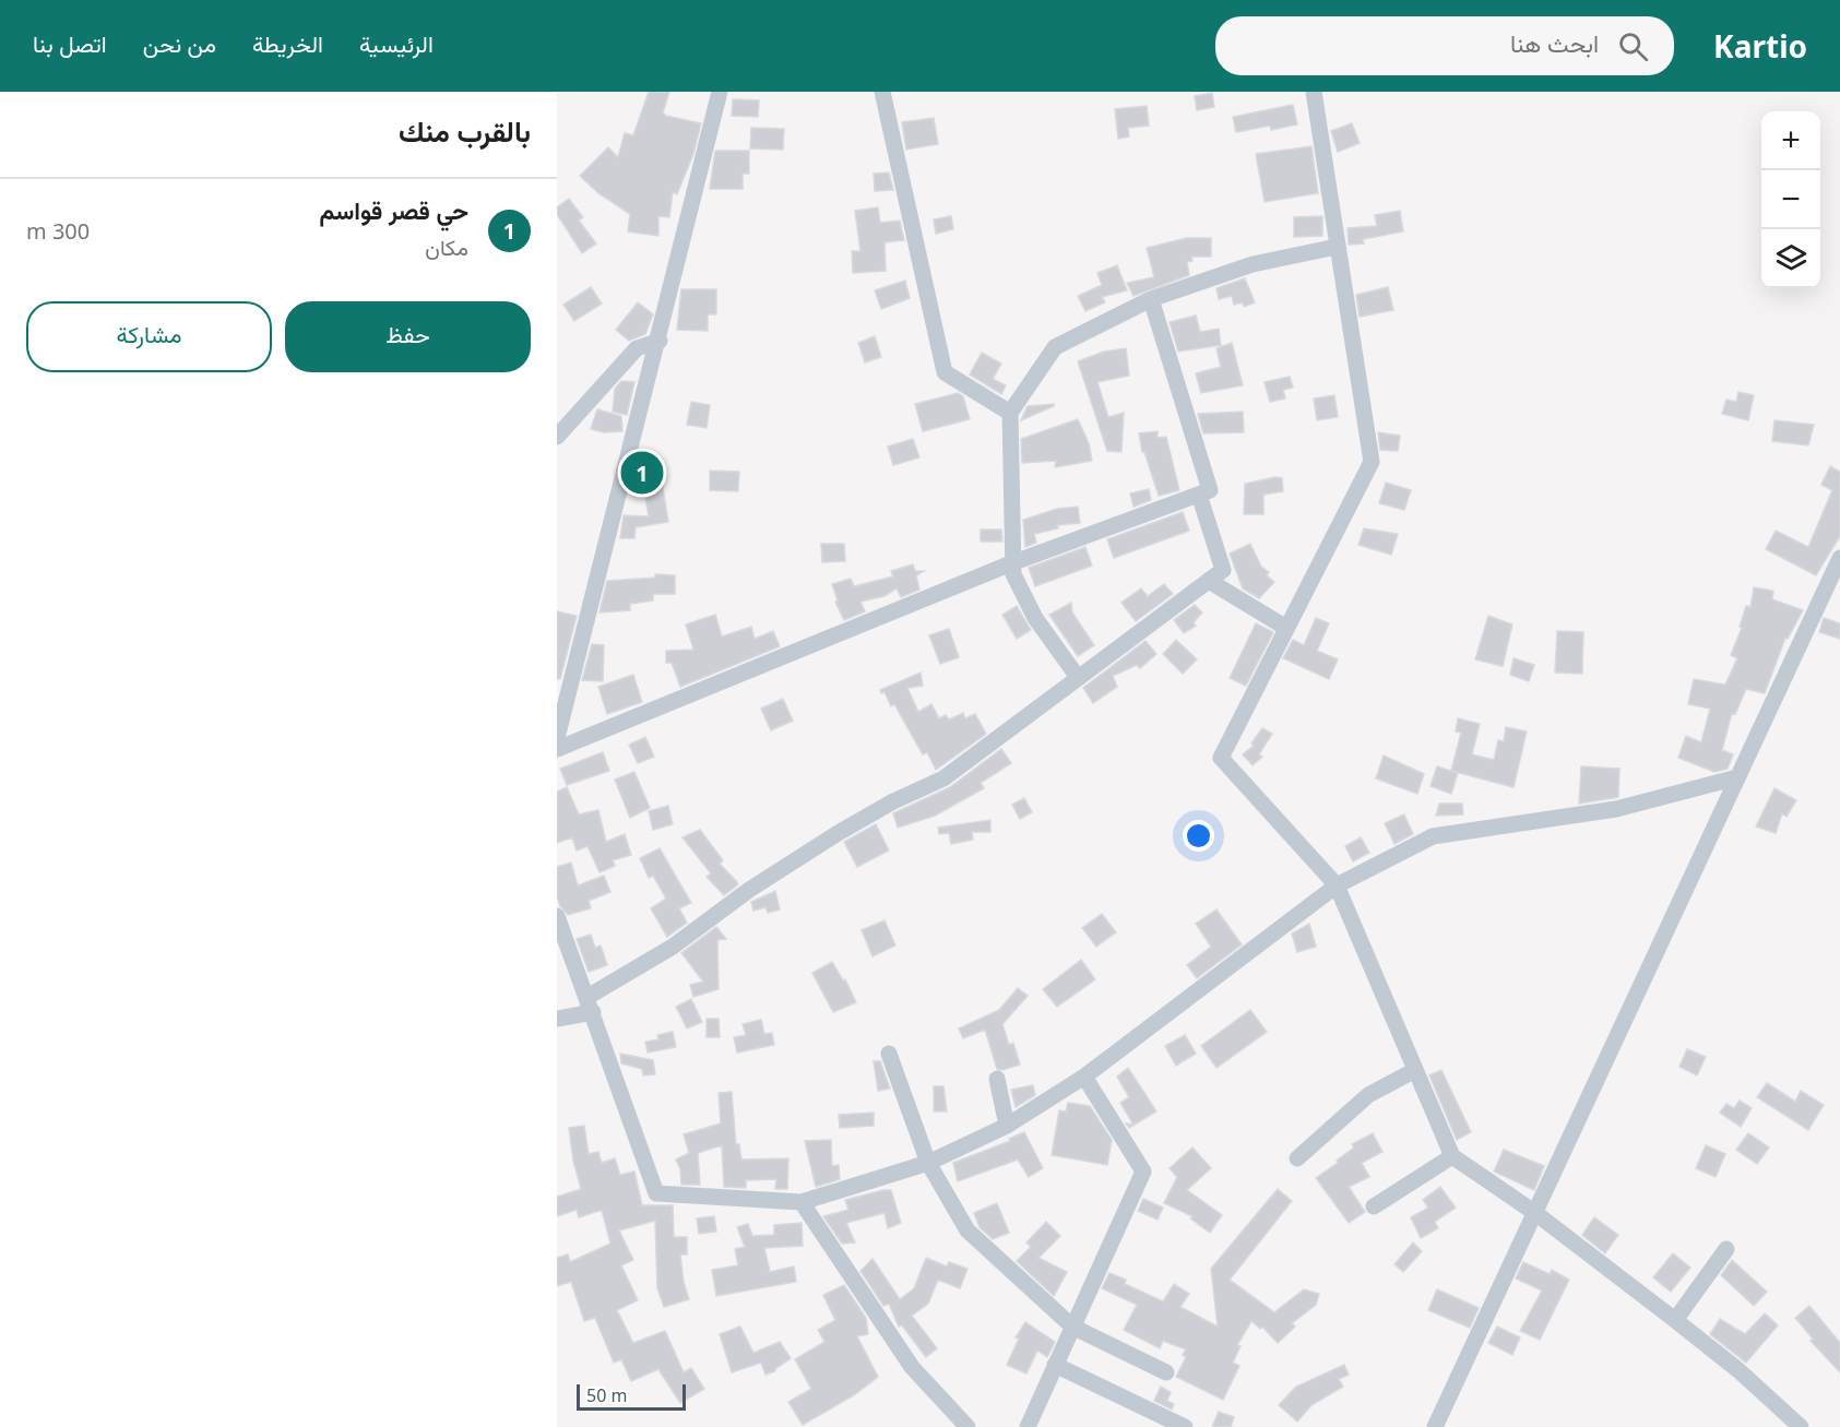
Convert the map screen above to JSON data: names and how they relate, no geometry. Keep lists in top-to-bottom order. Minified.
{"scale_bar":"50 m","page":{"header":"Kartio","search":"ابحث هنا","nav":["الرئيسية","الخريطة","من نحن","اتصل بنا"],"heading":"بالقرب منك","map_buttons":["+","−"],"list":[{"mark":"1","name":"حي قصر قواسم","note":"مكان","value":"300 m"}],"buttons":["حفظ","مشاركة"],"pins":"1","scale":"50 m"}}
